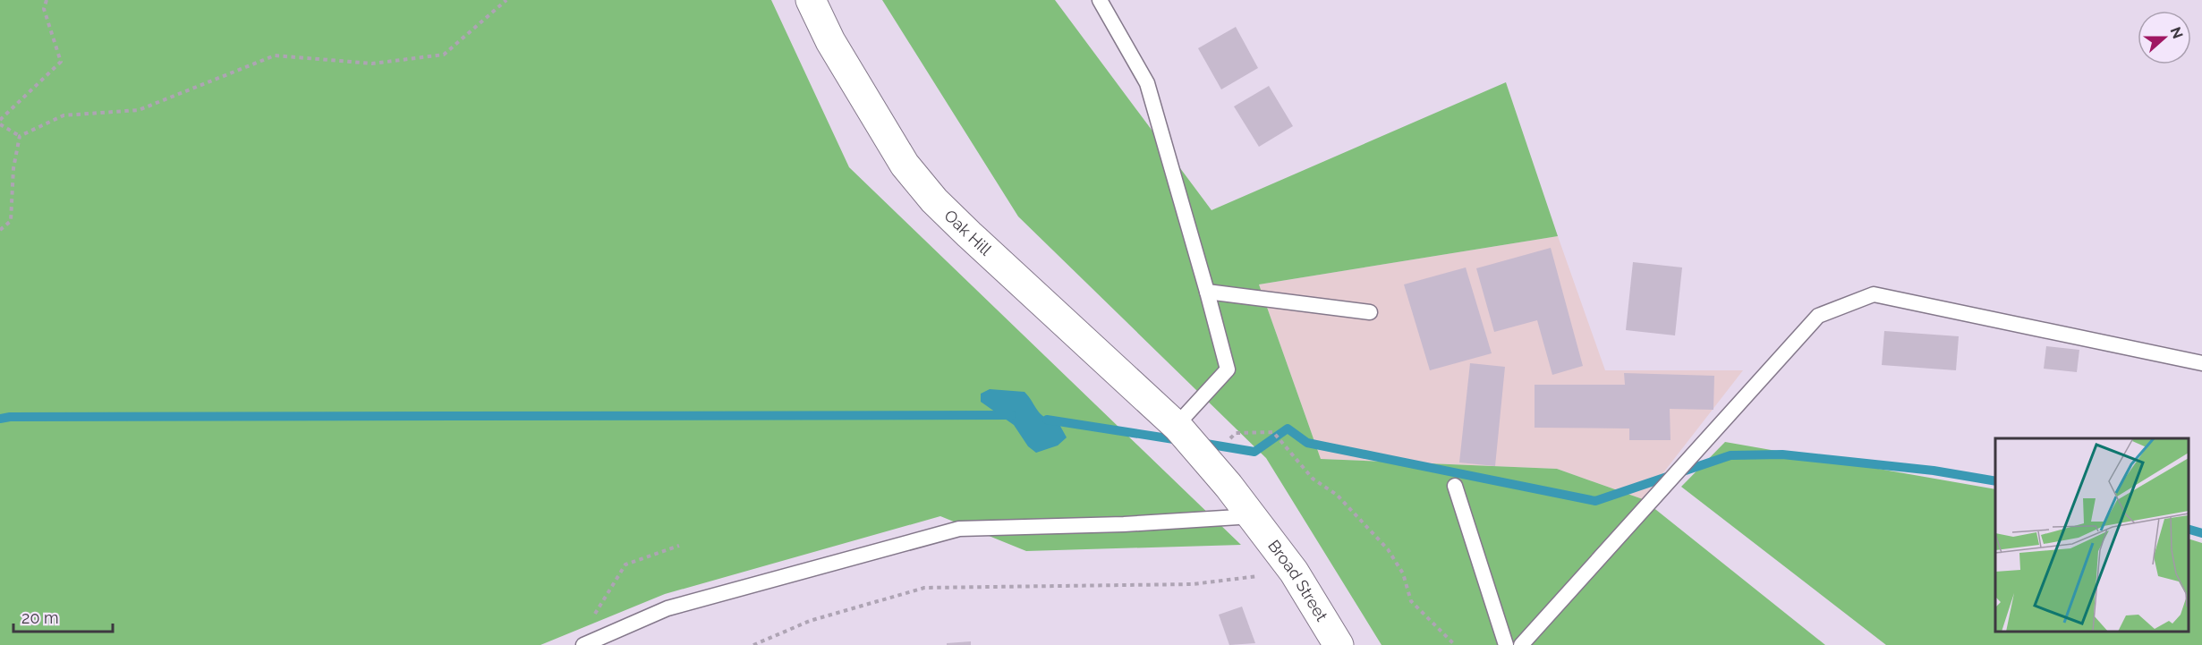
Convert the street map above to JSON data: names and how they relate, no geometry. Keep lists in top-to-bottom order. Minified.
{"streets":{"street":["Oak Hill","Broad Street"]},"crossings":[["Oak Hill","Broad Street"]],"scale_bar":"20 m","north":"right"}
